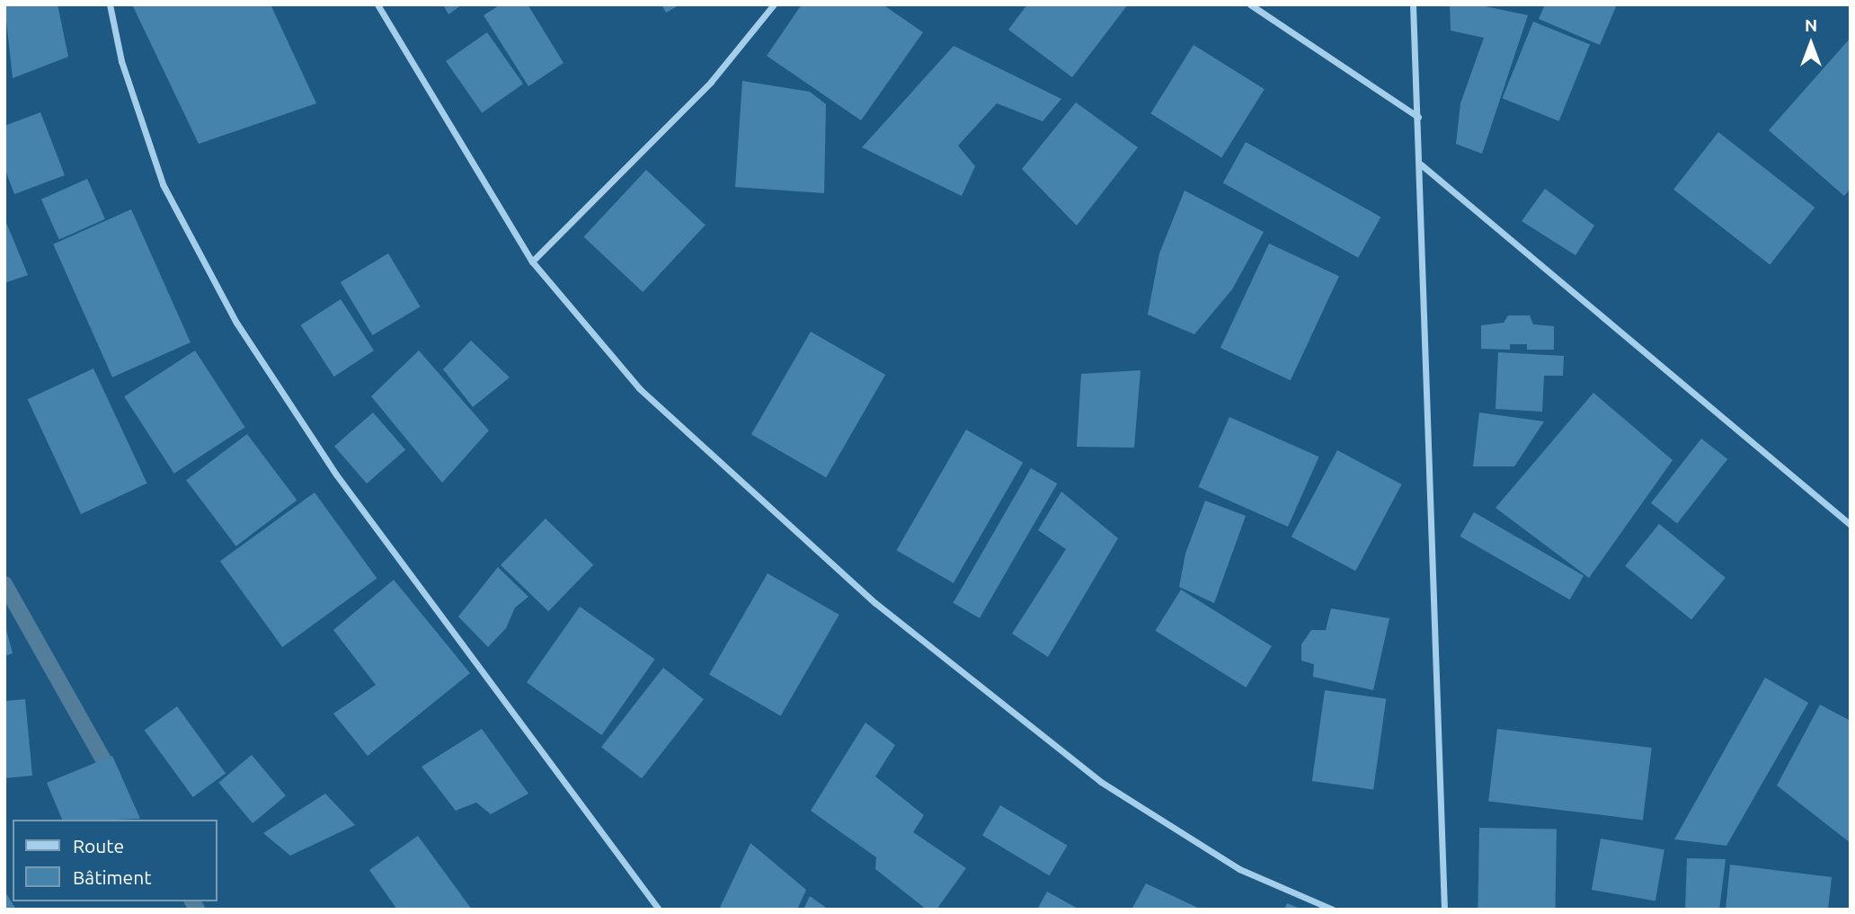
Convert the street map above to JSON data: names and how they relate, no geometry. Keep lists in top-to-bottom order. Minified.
{"legend":["Route","Bâtiment"],"north":"top"}
